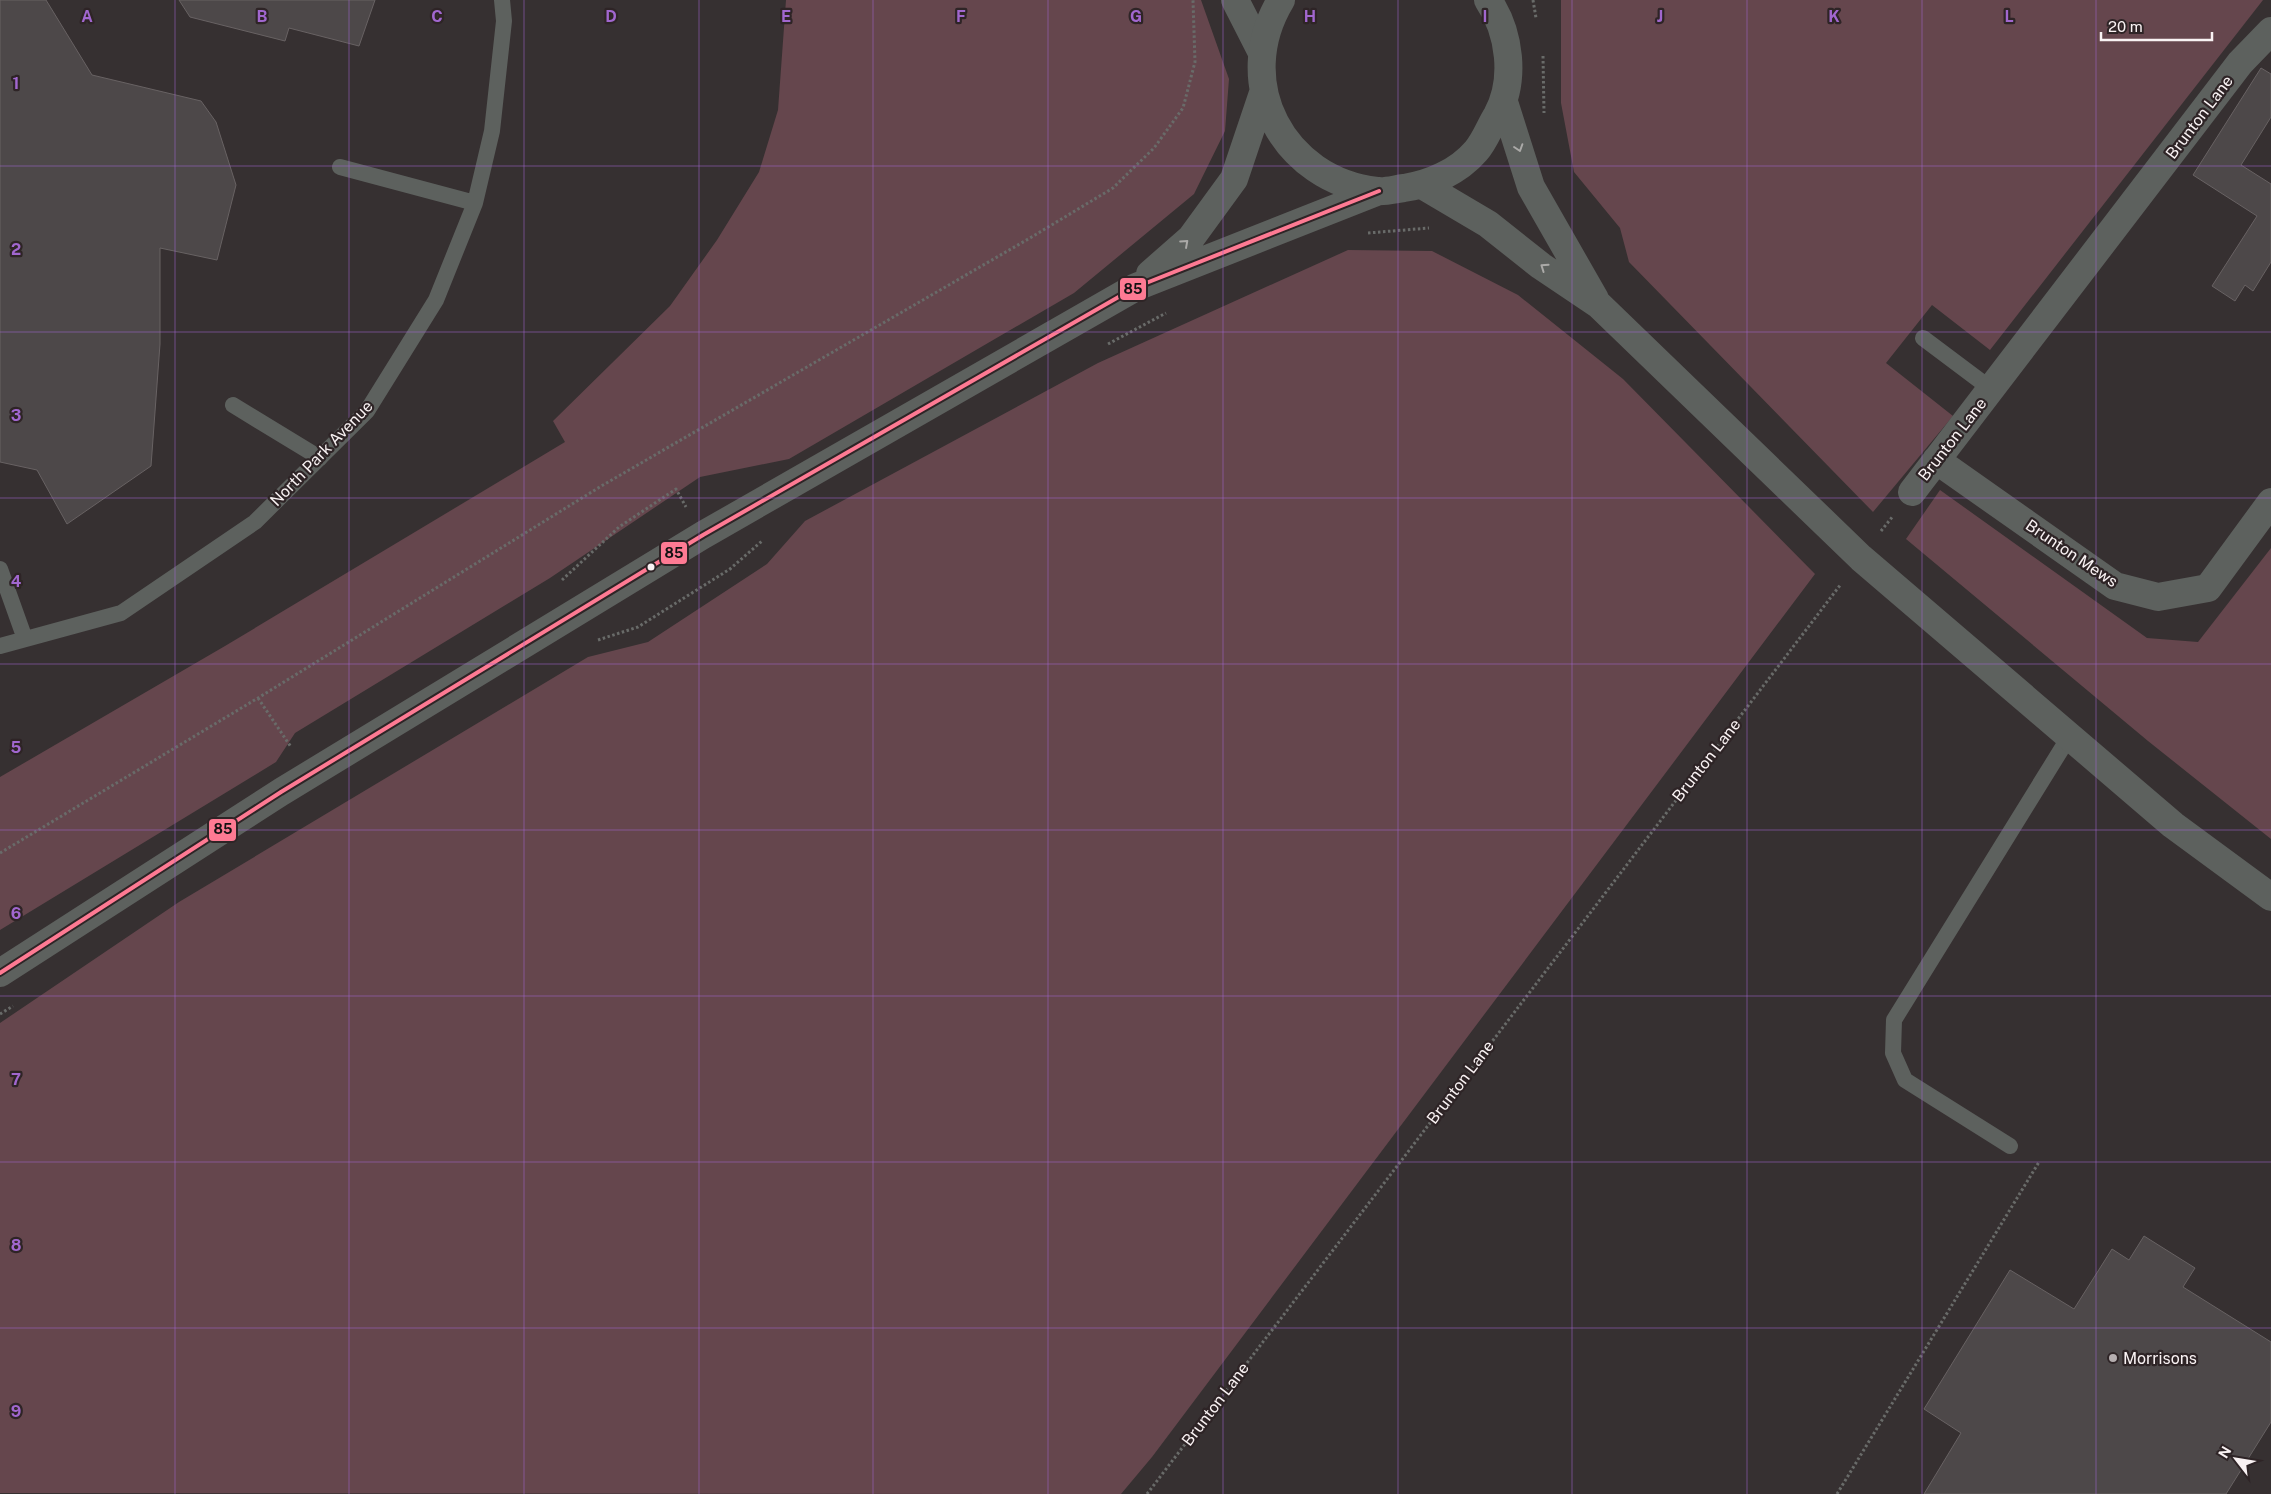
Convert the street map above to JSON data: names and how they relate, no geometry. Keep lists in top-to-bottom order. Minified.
{"streets":{"street":["Brunton Lane","Brunton Mews"],"lane":["North Park Avenue"]},"crossings":[["Brunton Lane","Brunton Mews"]],"places":["Morrisons"],"lines":["transit line 85"],"scale_bar":"20 m","north":"top left","grid":{"columns":["A","B","C","D","E","F","G","H","I","J","K","L"],"rows":["1","2","3","4","5","6","7","8","9"]}}
